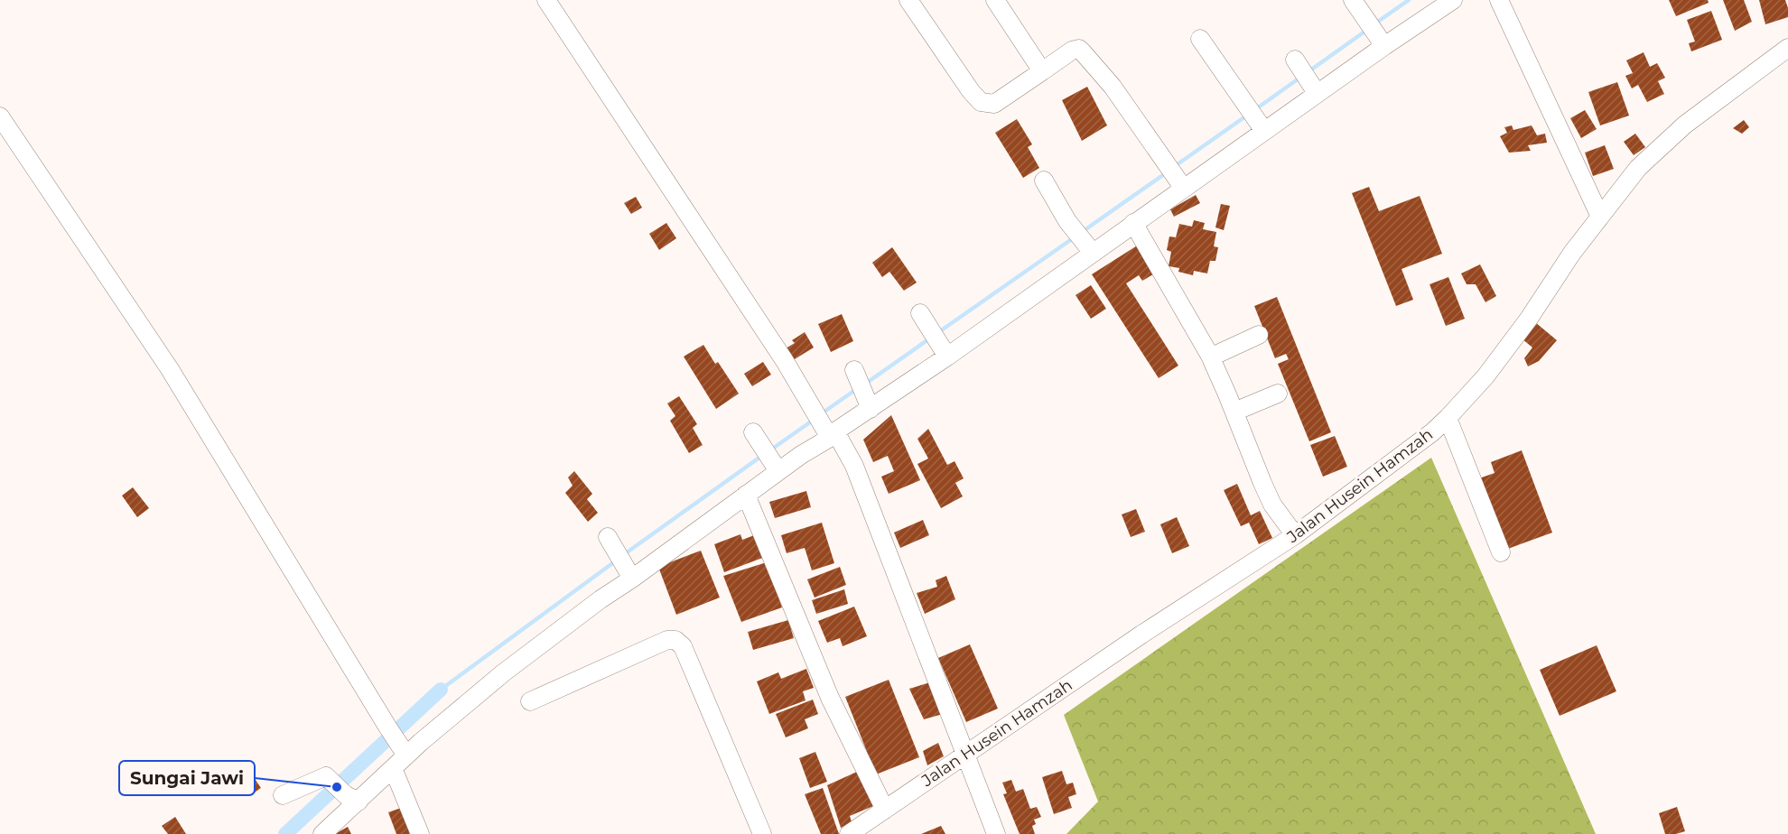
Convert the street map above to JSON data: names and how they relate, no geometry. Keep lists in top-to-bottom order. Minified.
{"streets":{"street":["Jalan Husein Hamzah"]},"places":["Sungai Jawi"]}
